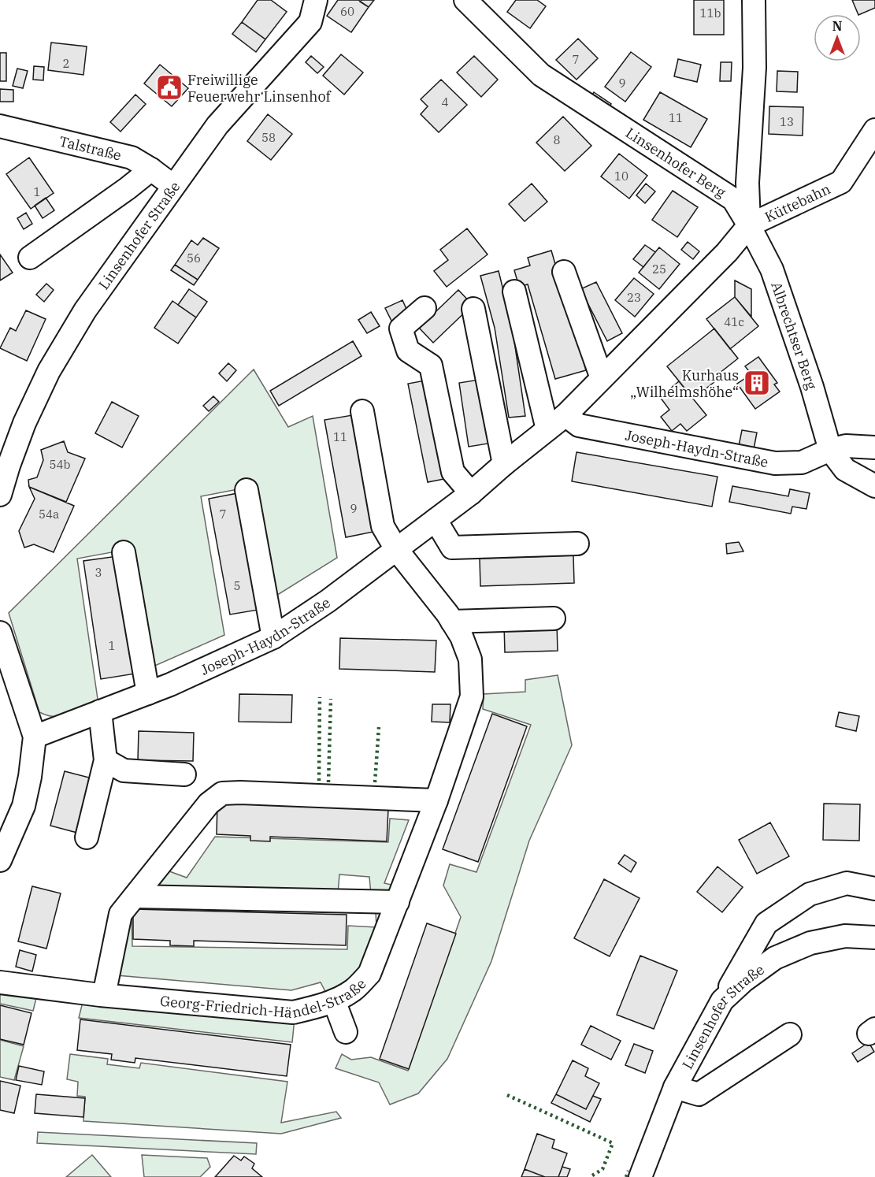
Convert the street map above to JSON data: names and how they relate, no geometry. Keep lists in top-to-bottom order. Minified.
{"streets":{"street":["Talstraße","Linsenhofer Berg","Küttebahn","Linsenhofer Straße","Albrechtser Berg","Joseph-Haydn-Straße","Georg-Friedrich-Händel-Straße"]},"crossings":[["Talstraße","Linsenhofer Straße"],["Linsenhofer Berg","Küttebahn"],["Linsenhofer Berg","Albrechtser Berg"],["Linsenhofer Berg","Joseph-Haydn-Straße"],["Küttebahn","Albrechtser Berg"],["Küttebahn","Joseph-Haydn-Straße"],["Albrechtser Berg","Joseph-Haydn-Straße"],["Joseph-Haydn-Straße","Georg-Friedrich-Händel-Straße"]],"places":{"public building":["Freiwillige Feuerwehr Linsenhof"],"building":["Kurhaus „Wilhelmshöhe“"]},"house_numbers":["60","11b","7","2","9","4","11","13","58","8","10","1","56","25","23","41c","11","54b","9","54a","7","3","5","1"],"north":"top"}
